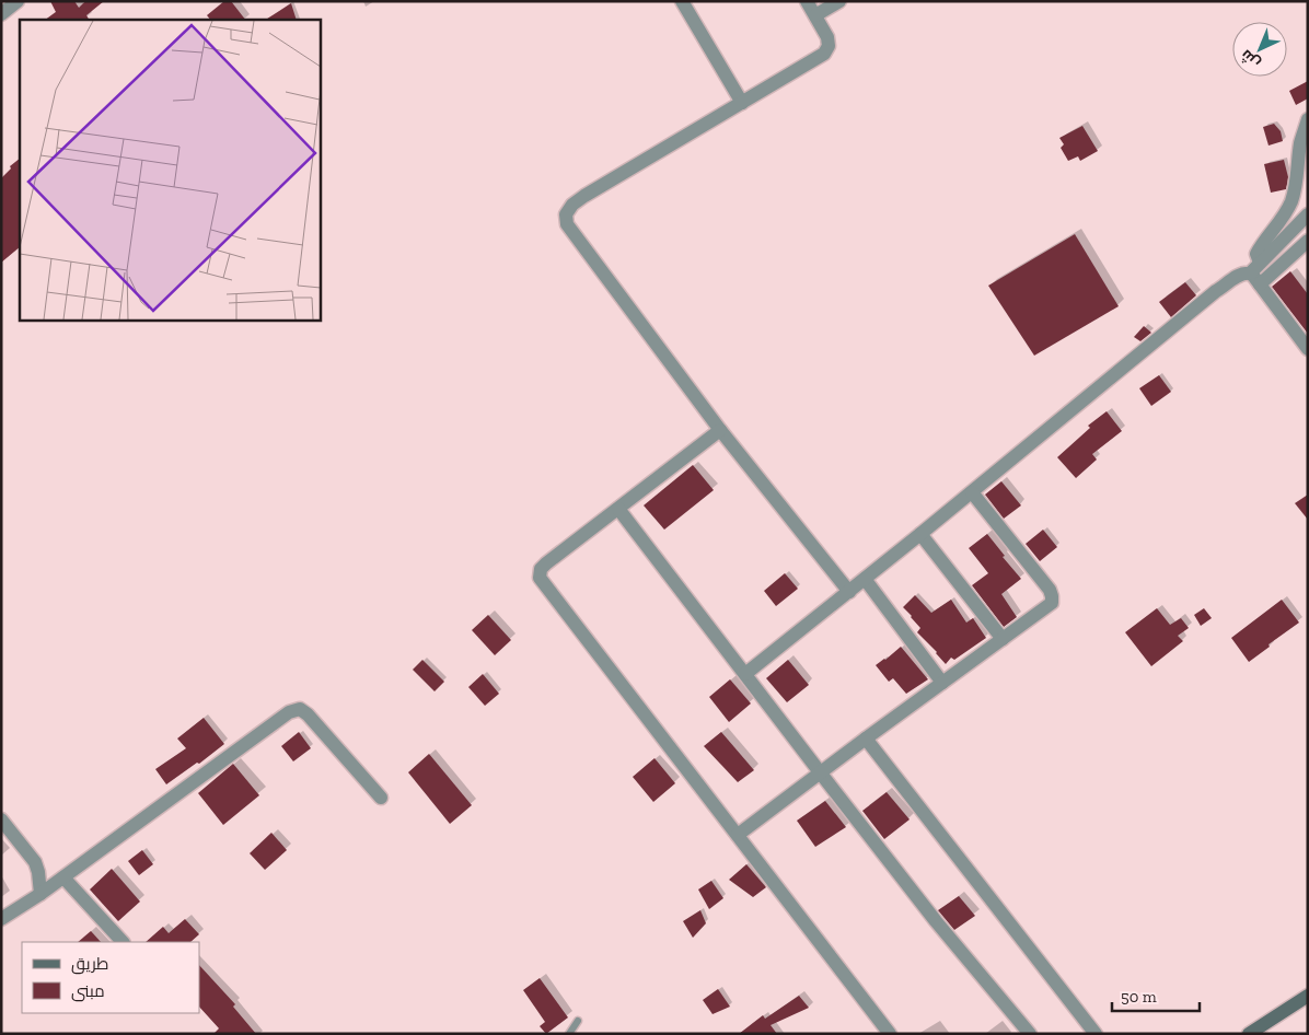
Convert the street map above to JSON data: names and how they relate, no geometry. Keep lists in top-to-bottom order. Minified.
{"legend":["طريق","مبنى"],"scale_bar":"50 m","north":"bottom left"}
